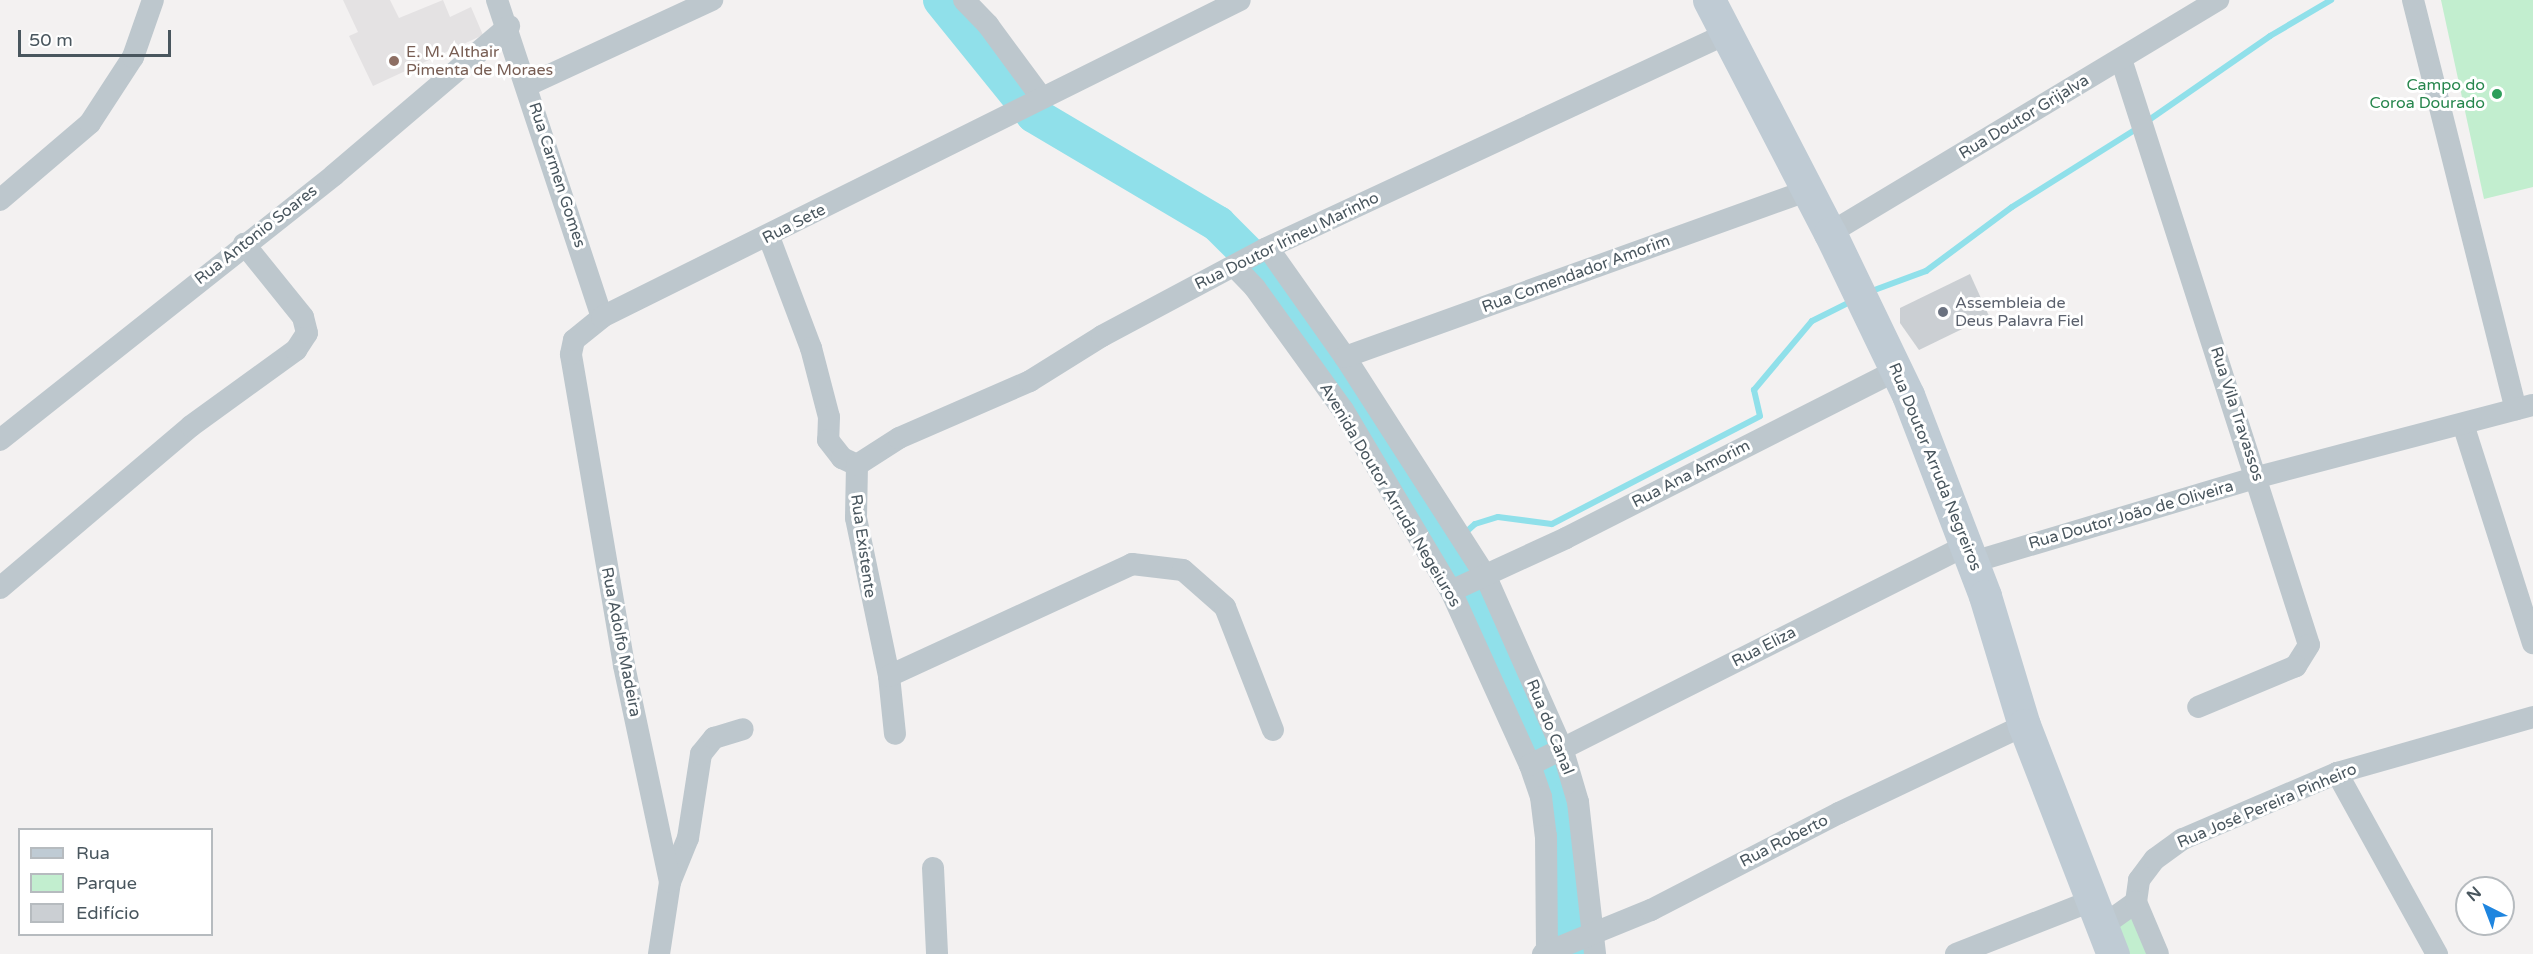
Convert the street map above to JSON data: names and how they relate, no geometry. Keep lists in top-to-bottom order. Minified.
{"streets":{"street":["Rua Doutor Grijalva","Rua Carmen Gomes","Rua Sete","Rua Antonio Soares","Rua Doutor Irineu Marinho","Rua Comendador Amorim","Rua Vila Travassos","Rua Doutor Arruda Negreiros","Rua Ana Amorim","Avenida Doutor Arruda Negeiuros","Rua Doutor João de Oliveira","Rua Existente","Rua Adolfo Madeira","Rua Eliza","Rua do Canal","Rua José Pereira Pinheiro","Rua Roberto"]},"crossings":[["Rua Doutor Grijalva","Rua Vila Travassos"],["Rua Doutor Grijalva","Rua Doutor Arruda Negreiros"],["Rua Carmen Gomes","Rua Sete"],["Rua Carmen Gomes","Rua Antonio Soares"],["Rua Sete","Rua Adolfo Madeira"],["Rua Doutor Irineu Marinho","Rua Doutor Arruda Negreiros"],["Rua Doutor Irineu Marinho","Avenida Doutor Arruda Negeiuros"],["Rua Doutor Irineu Marinho","Rua Existente"],["Rua Comendador Amorim","Rua Doutor Arruda Negreiros"],["Rua Comendador Amorim","Avenida Doutor Arruda Negeiuros"],["Rua Vila Travassos","Rua Doutor João de Oliveira"],["Rua Doutor Arruda Negreiros","Rua Ana Amorim"],["Rua Doutor Arruda Negreiros","Rua Doutor João de Oliveira"],["Rua Doutor Arruda Negreiros","Rua Eliza"],["Rua Doutor Arruda Negreiros","Rua Roberto"],["Rua Ana Amorim","Avenida Doutor Arruda Negeiuros"],["Rua Ana Amorim","Rua do Canal"],["Avenida Doutor Arruda Negeiuros","Rua Eliza"],["Avenida Doutor Arruda Negeiuros","Rua do Canal"],["Avenida Doutor Arruda Negeiuros","Rua Roberto"],["Rua Doutor João de Oliveira","Rua Eliza"],["Rua Eliza","Rua do Canal"],["Rua do Canal","Rua Roberto"]],"places":["E. M. Althair Pimenta de Moraes","Campo do Coroa Dourado","Assembleia de Deus Palavra Fiel"],"legend":["Rua","Parque","Edifício"],"scale_bar":"50 m","north":"top left"}
